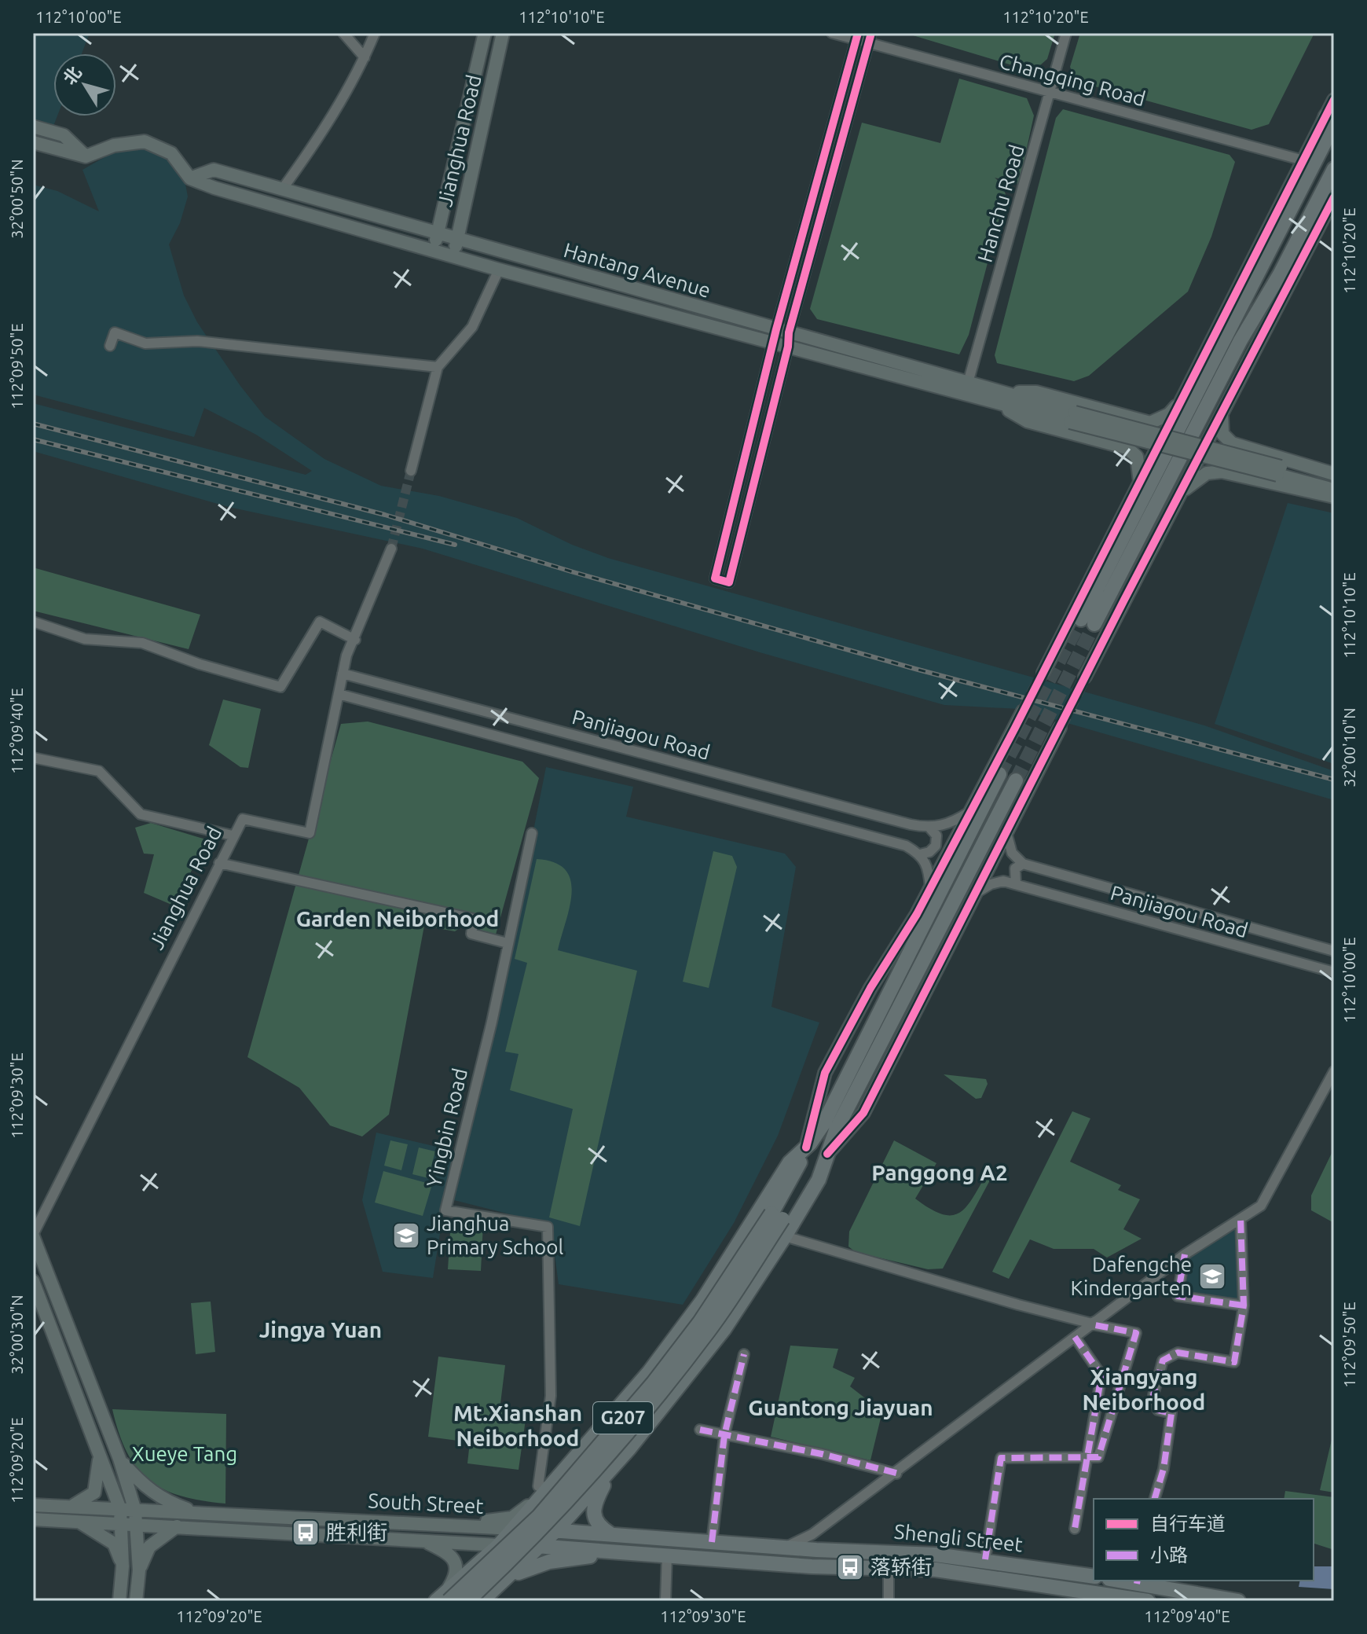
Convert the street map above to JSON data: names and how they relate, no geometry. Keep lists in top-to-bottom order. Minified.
{"streets":{"highway":["G207","South Street","Shengli Street"],"main road":["Jianghua Road","Hantang Avenue"],"street":["Changqing Road","Hanchu Road","Panjiagou Road","Yingbin Road"]},"crossings":[["Changqing Road","Hanchu Road"],["Jianghua Road","Hantang Avenue"],["Jianghua Road","Panjiagou Road"],["Hanchu Road","Hantang Avenue"],["Yingbin Road","G207"],["G207","South Street"],["South Street","Shengli Street"]],"districts":["Garden Neiborhood","Panggong A2","Jingya Yuan","Xiangyang Neiborhood","Guantong Jiayuan","Mt.Xianshan Neiborhood"],"parks":["Xueye Tang"],"places":{"school or university":["Jianghua Primary School","Dafengche Kindergarten"],"bus stop":["胜利街","落轿街"]},"legend":["自行车道","小路"],"north":"top left","coordinates":["112°10'00\"E","112°10'10\"E","112°10'20\"E","32°00'50\"N","112°09'50\"E","112°09'40\"E","32°00'10\"N","112°09'30\"E","32°00'30\"N","112°09'20\"E"]}
